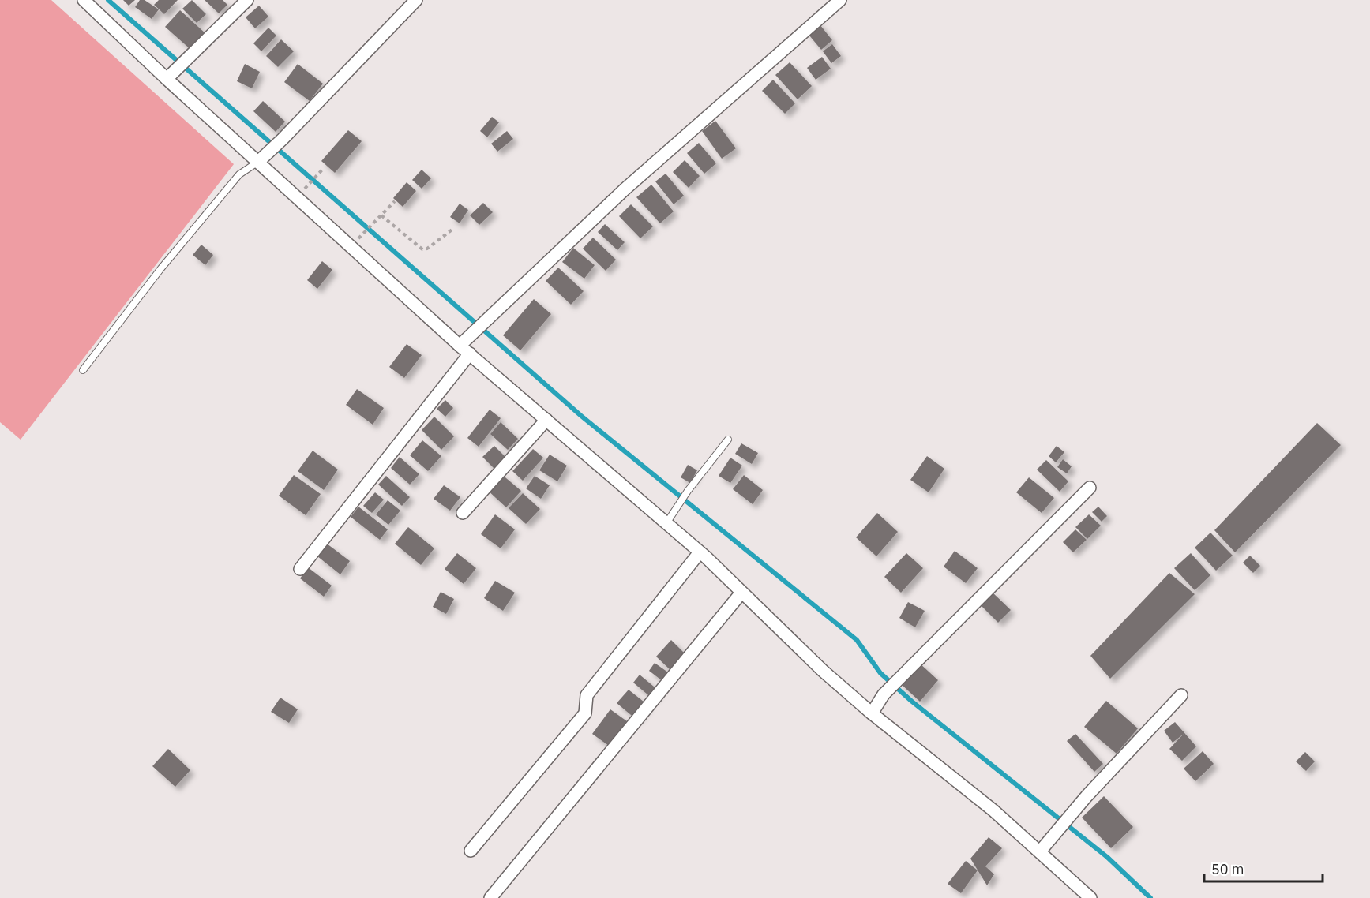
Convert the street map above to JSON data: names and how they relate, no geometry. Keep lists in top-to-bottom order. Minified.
{"scale_bar":"50 m"}
